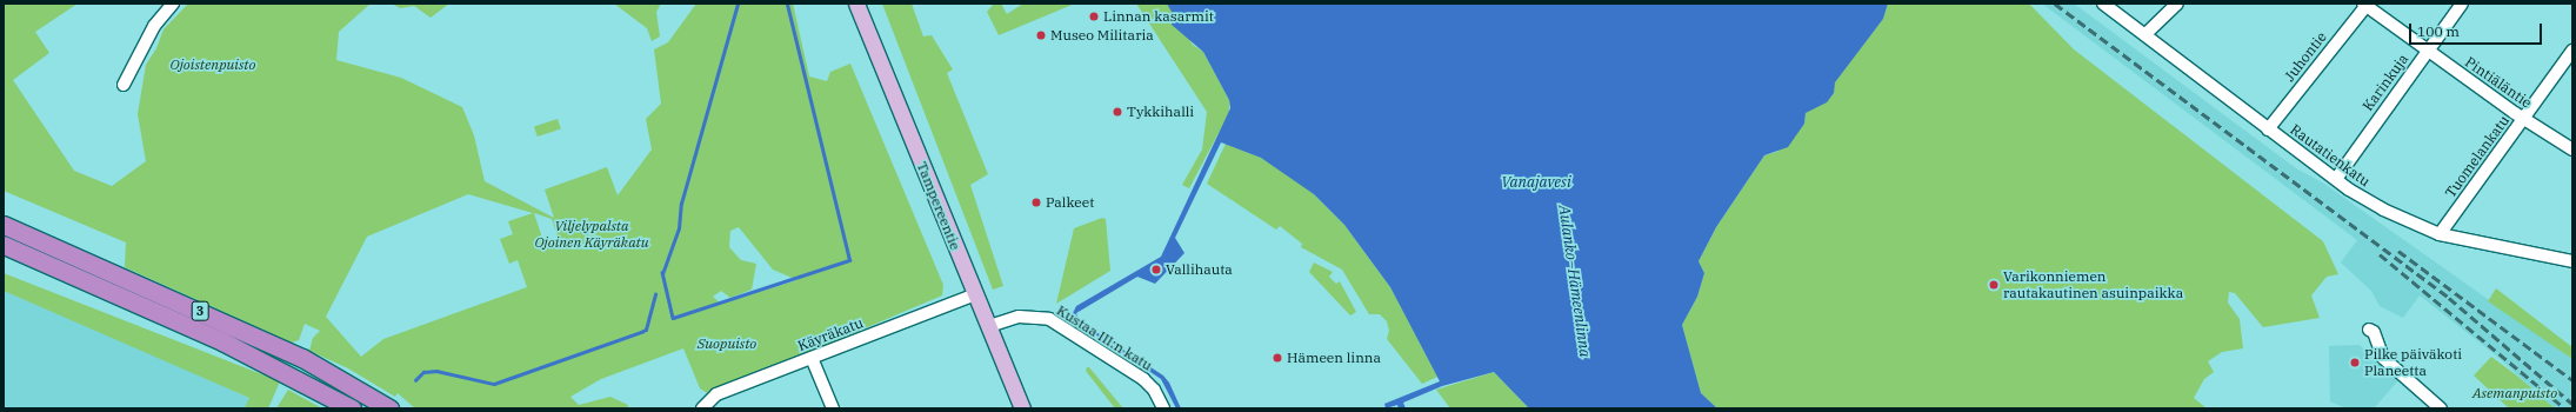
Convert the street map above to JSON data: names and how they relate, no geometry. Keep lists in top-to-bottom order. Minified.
{"streets":{"highway":["3"],"main road":["Tampereentie"],"street":["Juhontie","Karinkuja","Pintiäläntie","Rautatienkatu","Tuomelankatu","Käyräkatu","Kustaa III:n katu"]},"crossings":[["Juhontie","Pintiäläntie"],["Juhontie","Rautatienkatu"],["Karinkuja","Pintiäläntie"],["Karinkuja","Rautatienkatu"],["Pintiäläntie","Tuomelankatu"],["Rautatienkatu","Tuomelankatu"],["Tampereentie","Käyräkatu"],["Tampereentie","Kustaa III:n katu"]],"water":["Vanajavesi","Aulanko–Hämeenlinna"],"parks":["Ojoistenpuisto","Viljelypalsta Ojoinen Käyräkatu","Suopuisto","Asemanpuisto"],"places":["Linnan kasarmit","Museo Militaria","Tykkihalli","Palkeet","Vallihauta","Varikonniemen rautakautinen asuinpaikka","Hämeen linna","Pilke päiväkoti Planeetta"],"scale_bar":"100 m"}
